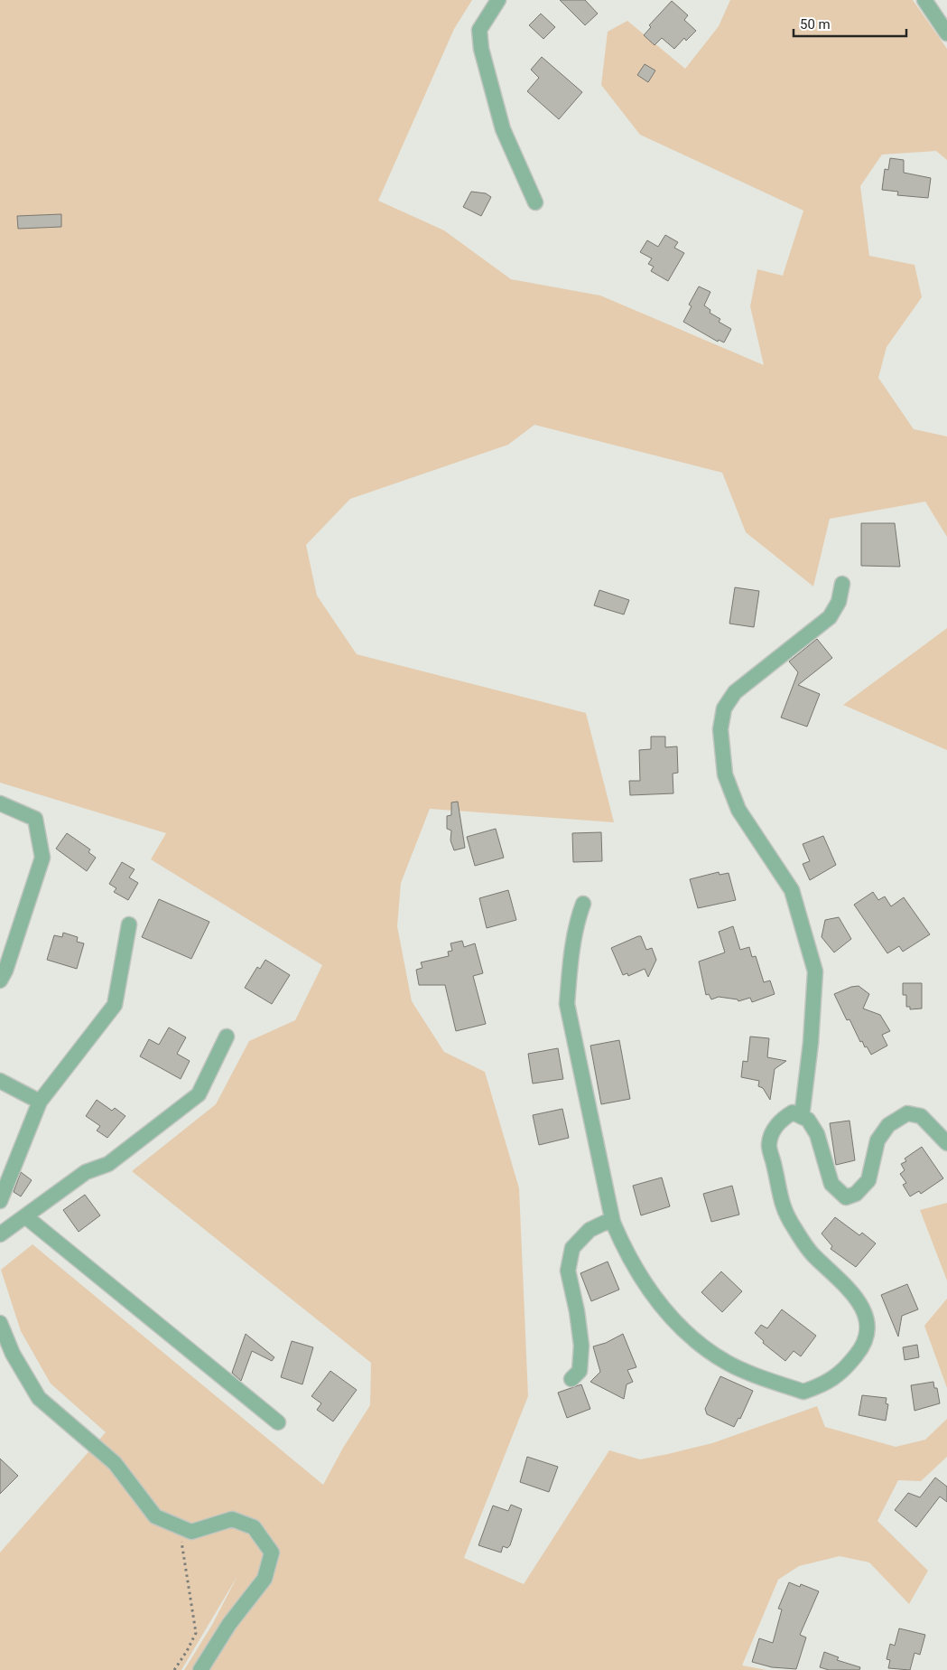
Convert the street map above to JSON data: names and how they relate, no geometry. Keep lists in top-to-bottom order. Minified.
{"scale_bar":"50 m"}
